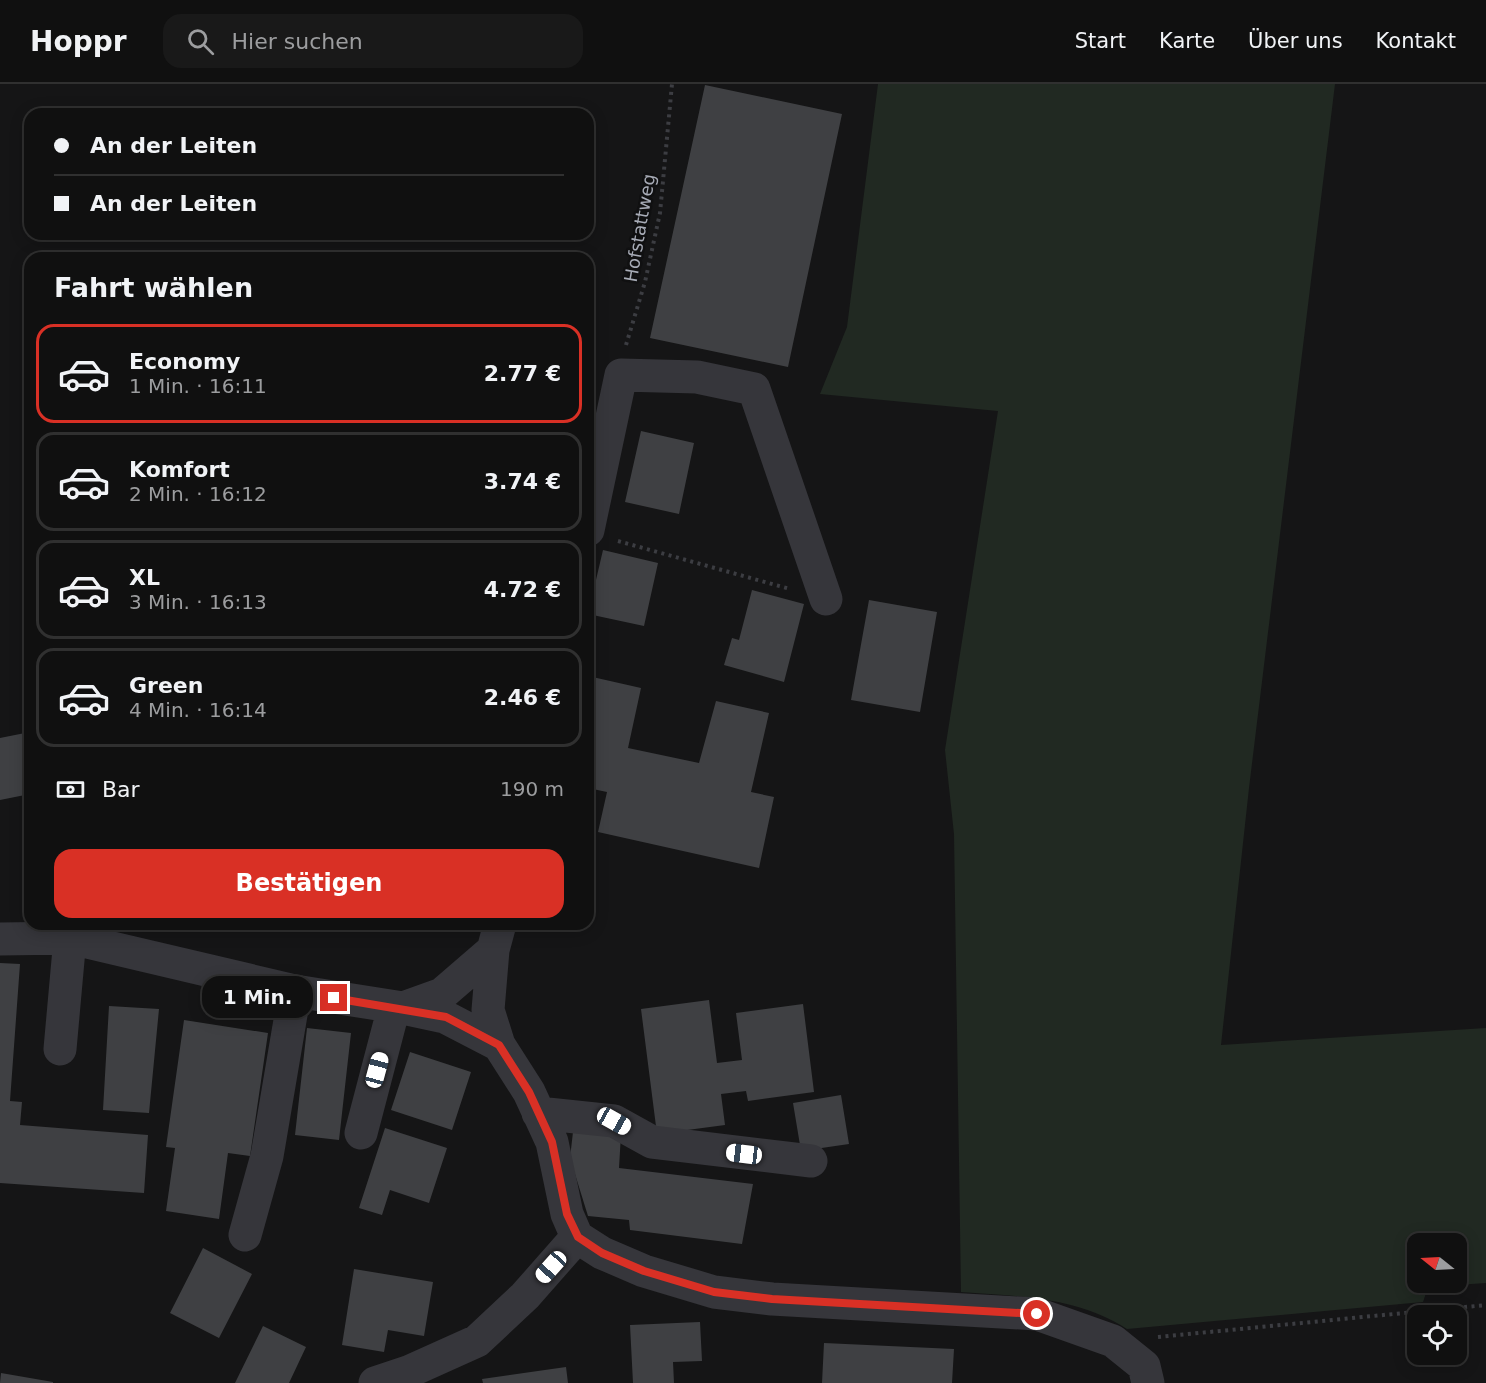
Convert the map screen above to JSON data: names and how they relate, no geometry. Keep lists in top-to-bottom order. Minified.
{"streets":{"path":["Hofstattweg"]},"north":"left","page":{"header":"Hoppr","search":"Hier suchen","nav":["Start","Karte","Über uns","Kontakt"],"banner":["An der Leiten","An der Leiten"],"heading":"Fahrt wählen","list":[{"name":"Economy","note":"1 Min. · 16:11","value":"2.77 €"},{"name":"Komfort","note":"2 Min. · 16:12","value":"3.74 €"},{"name":"XL","note":"3 Min. · 16:13","value":"4.72 €"},{"name":"Green","note":"4 Min. · 16:14","value":"2.46 €"}],"pay":["Bar","190 m"],"buttons":"Bestätigen","bubble":"1 Min."}}
